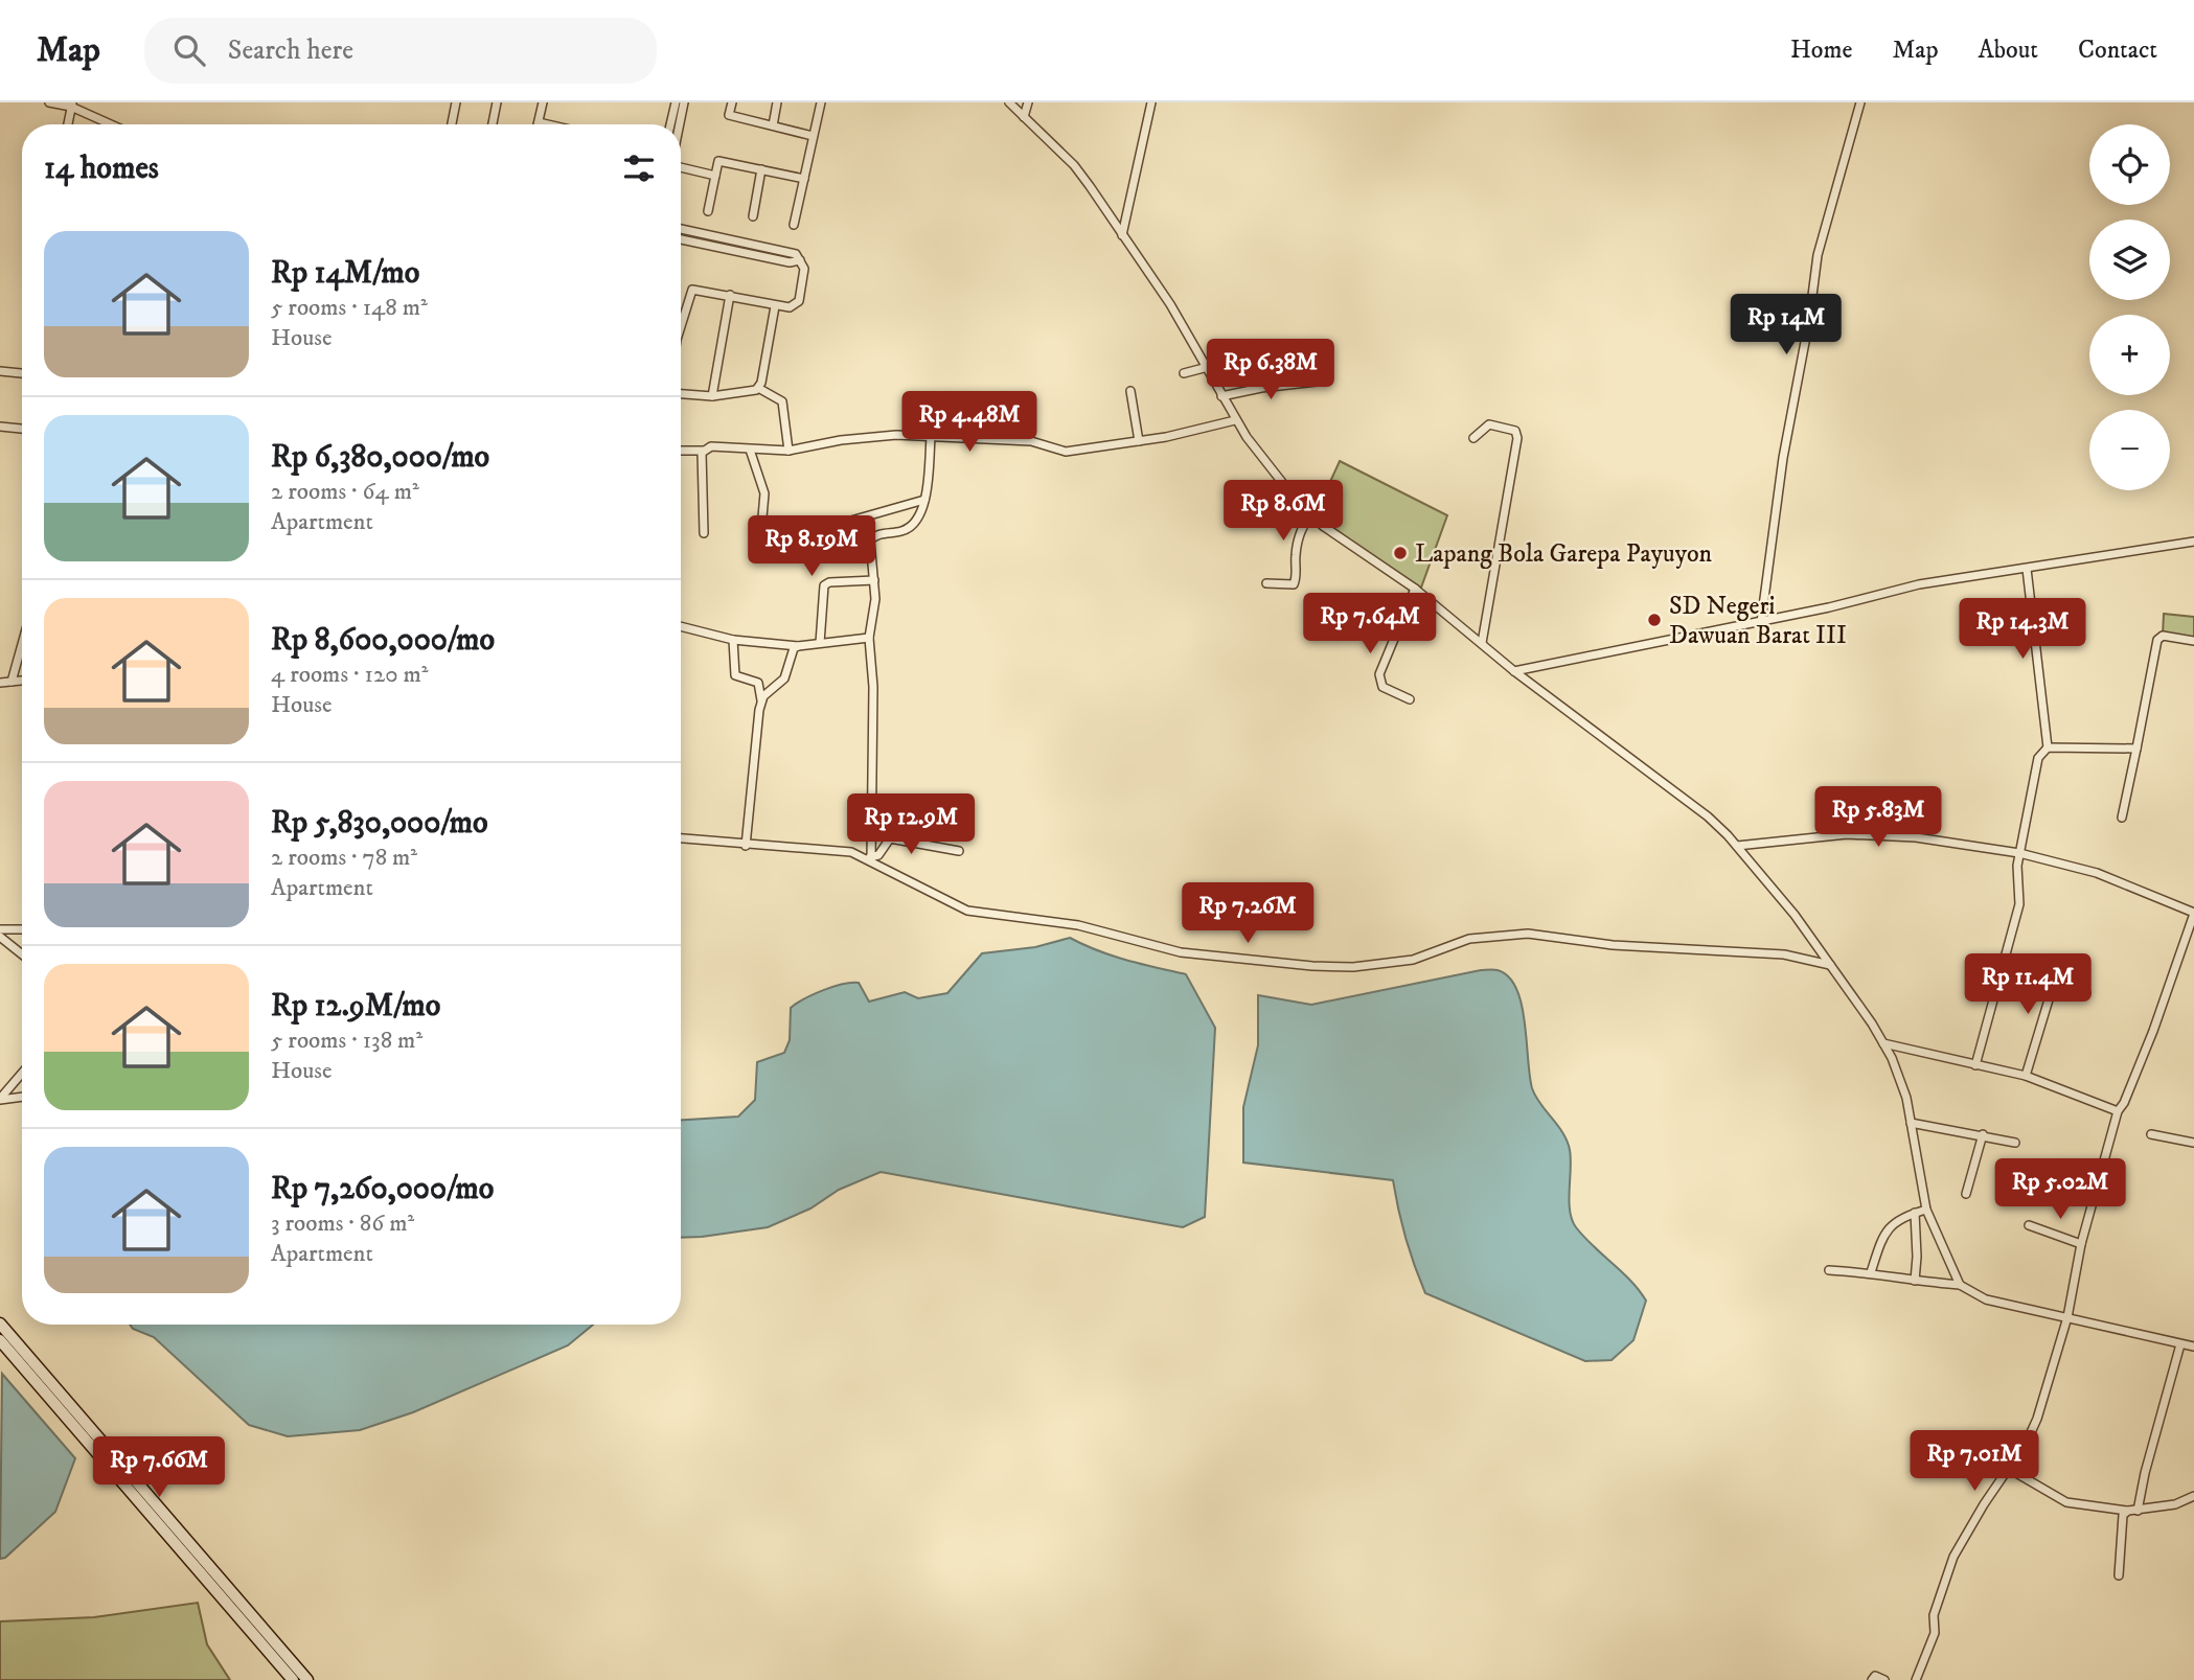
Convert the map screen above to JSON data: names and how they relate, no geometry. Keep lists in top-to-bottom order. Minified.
{"places":["Lapang Bola Garepa Payuyon","SD Negeri Dawuan Barat III"],"page":{"header":"Map","search":"Search here","nav":["Home","Map","About","Contact"],"map_buttons":["+","−"],"heading":"14 homes","list":[{"name":"Rp 14M/mo","note":"5 rooms · 148 m² · House"},{"name":"Rp 6,380,000/mo","note":"2 rooms · 64 m² · Apartment"},{"name":"Rp 8,600,000/mo","note":"4 rooms · 120 m² · House"},{"name":"Rp 5,830,000/mo","note":"2 rooms · 78 m² · Apartment"},{"name":"Rp 12.9M/mo","note":"5 rooms · 138 m² · House"},{"name":"Rp 7,260,000/mo","note":"3 rooms · 86 m² · Apartment"}],"price":["Rp 14M","Rp 6.38M","Rp 4.48M","Rp 8.6M","Rp 8.19M","Rp 7.64M","Rp 14.3M","Rp 5.83M","Rp 12.9M","Rp 7.26M","Rp 11.4M","Rp 5.02M","Rp 7.01M","Rp 7.66M"]}}
